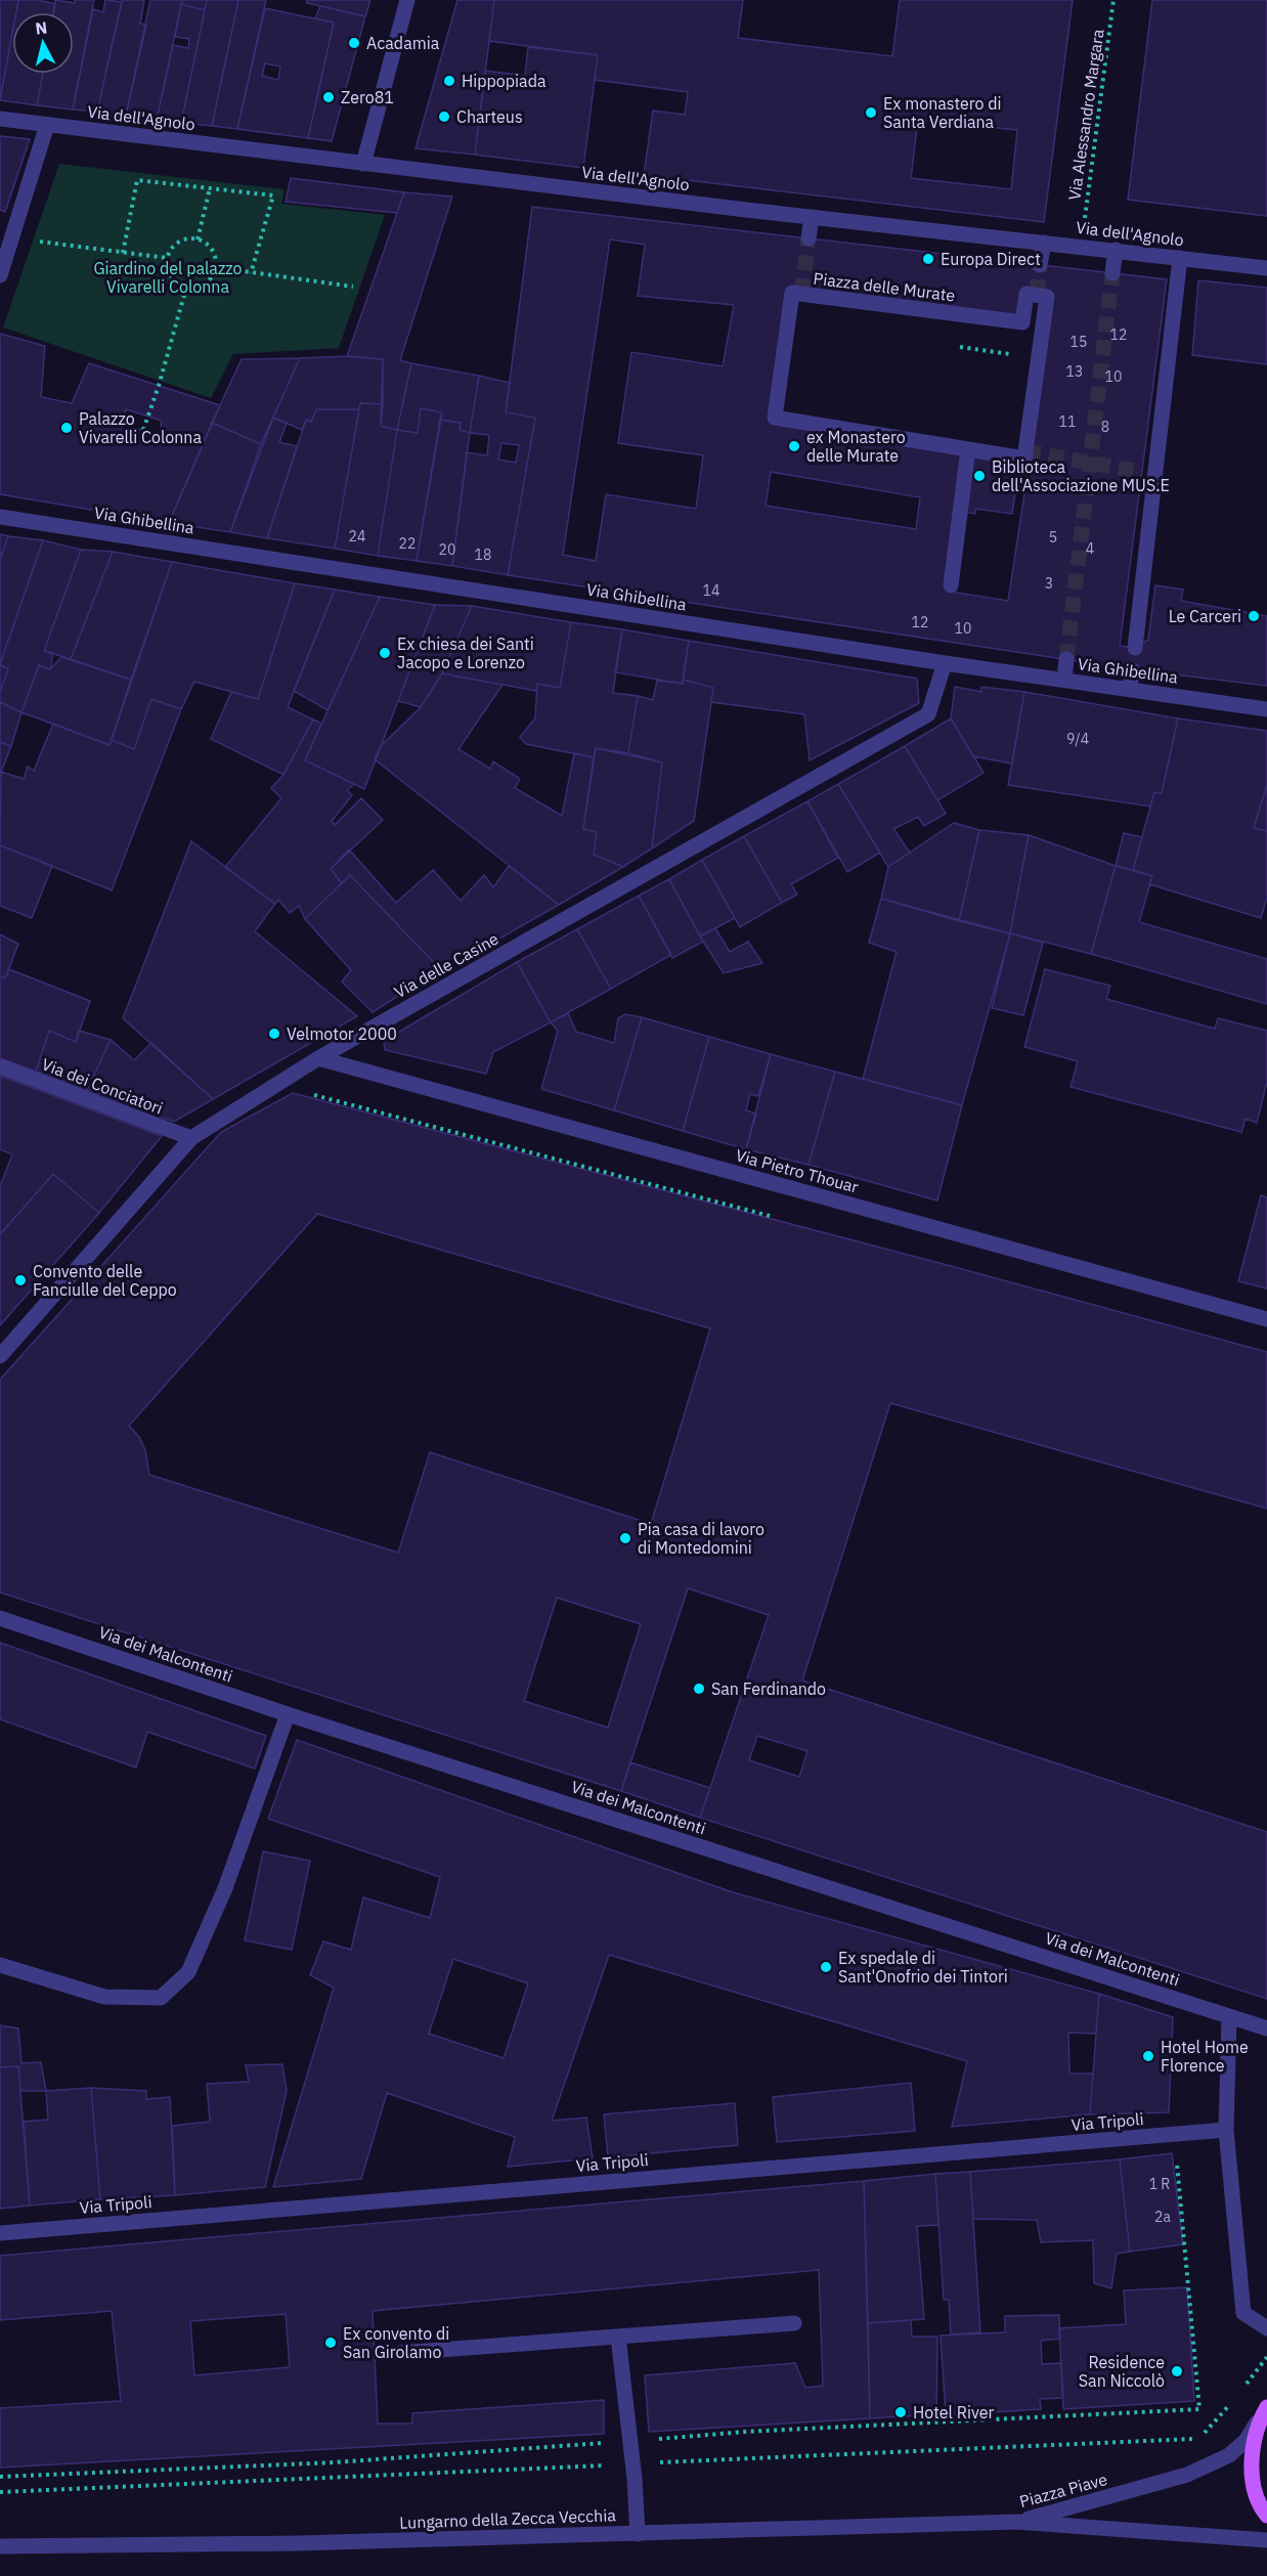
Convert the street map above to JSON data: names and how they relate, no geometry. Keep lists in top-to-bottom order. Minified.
{"streets":{"main road":["Piazza Piave"],"street":["Via dell'Agnolo","Piazza delle Murate","Via Ghibellina","Via delle Casine","Via dei Conciatori","Via Pietro Thouar","Via dei Malcontenti","Via Tripoli","Lungarno della Zecca Vecchia"],"path":["Via Alessandro Margara"]},"crossings":[["Via Ghibellina","Via delle Casine"],["Via delle Casine","Via dei Conciatori"],["Via delle Casine","Via Pietro Thouar"],["Piazza Piave","Lungarno della Zecca Vecchia"]],"parks":["Giardino del palazzo Vivarelli Colonna"],"places":["Acadamia","Hippopiada","Zero81","Ex monastero di Santa Verdiana","Charteus","Europa Direct","Palazzo Vivarelli Colonna","ex Monastero delle Murate","Biblioteca dell'Associazione MUS.E","Le Carceri","Ex chiesa dei Santi Jacopo e Lorenzo","Velmotor 2000","Convento delle Fanciulle del Ceppo","Pia casa di lavoro di Montedomini","San Ferdinando","Ex spedale di Sant'Onofrio dei Tintori","Hotel Home Florence","Ex convento di San Girolamo","Residence San Niccolò","Hotel River"],"house_numbers":["12","15","13","10","11","8","24","5","22","4","20","18","3","14","12","10","9/4","1 R","2a"],"north":"top"}
